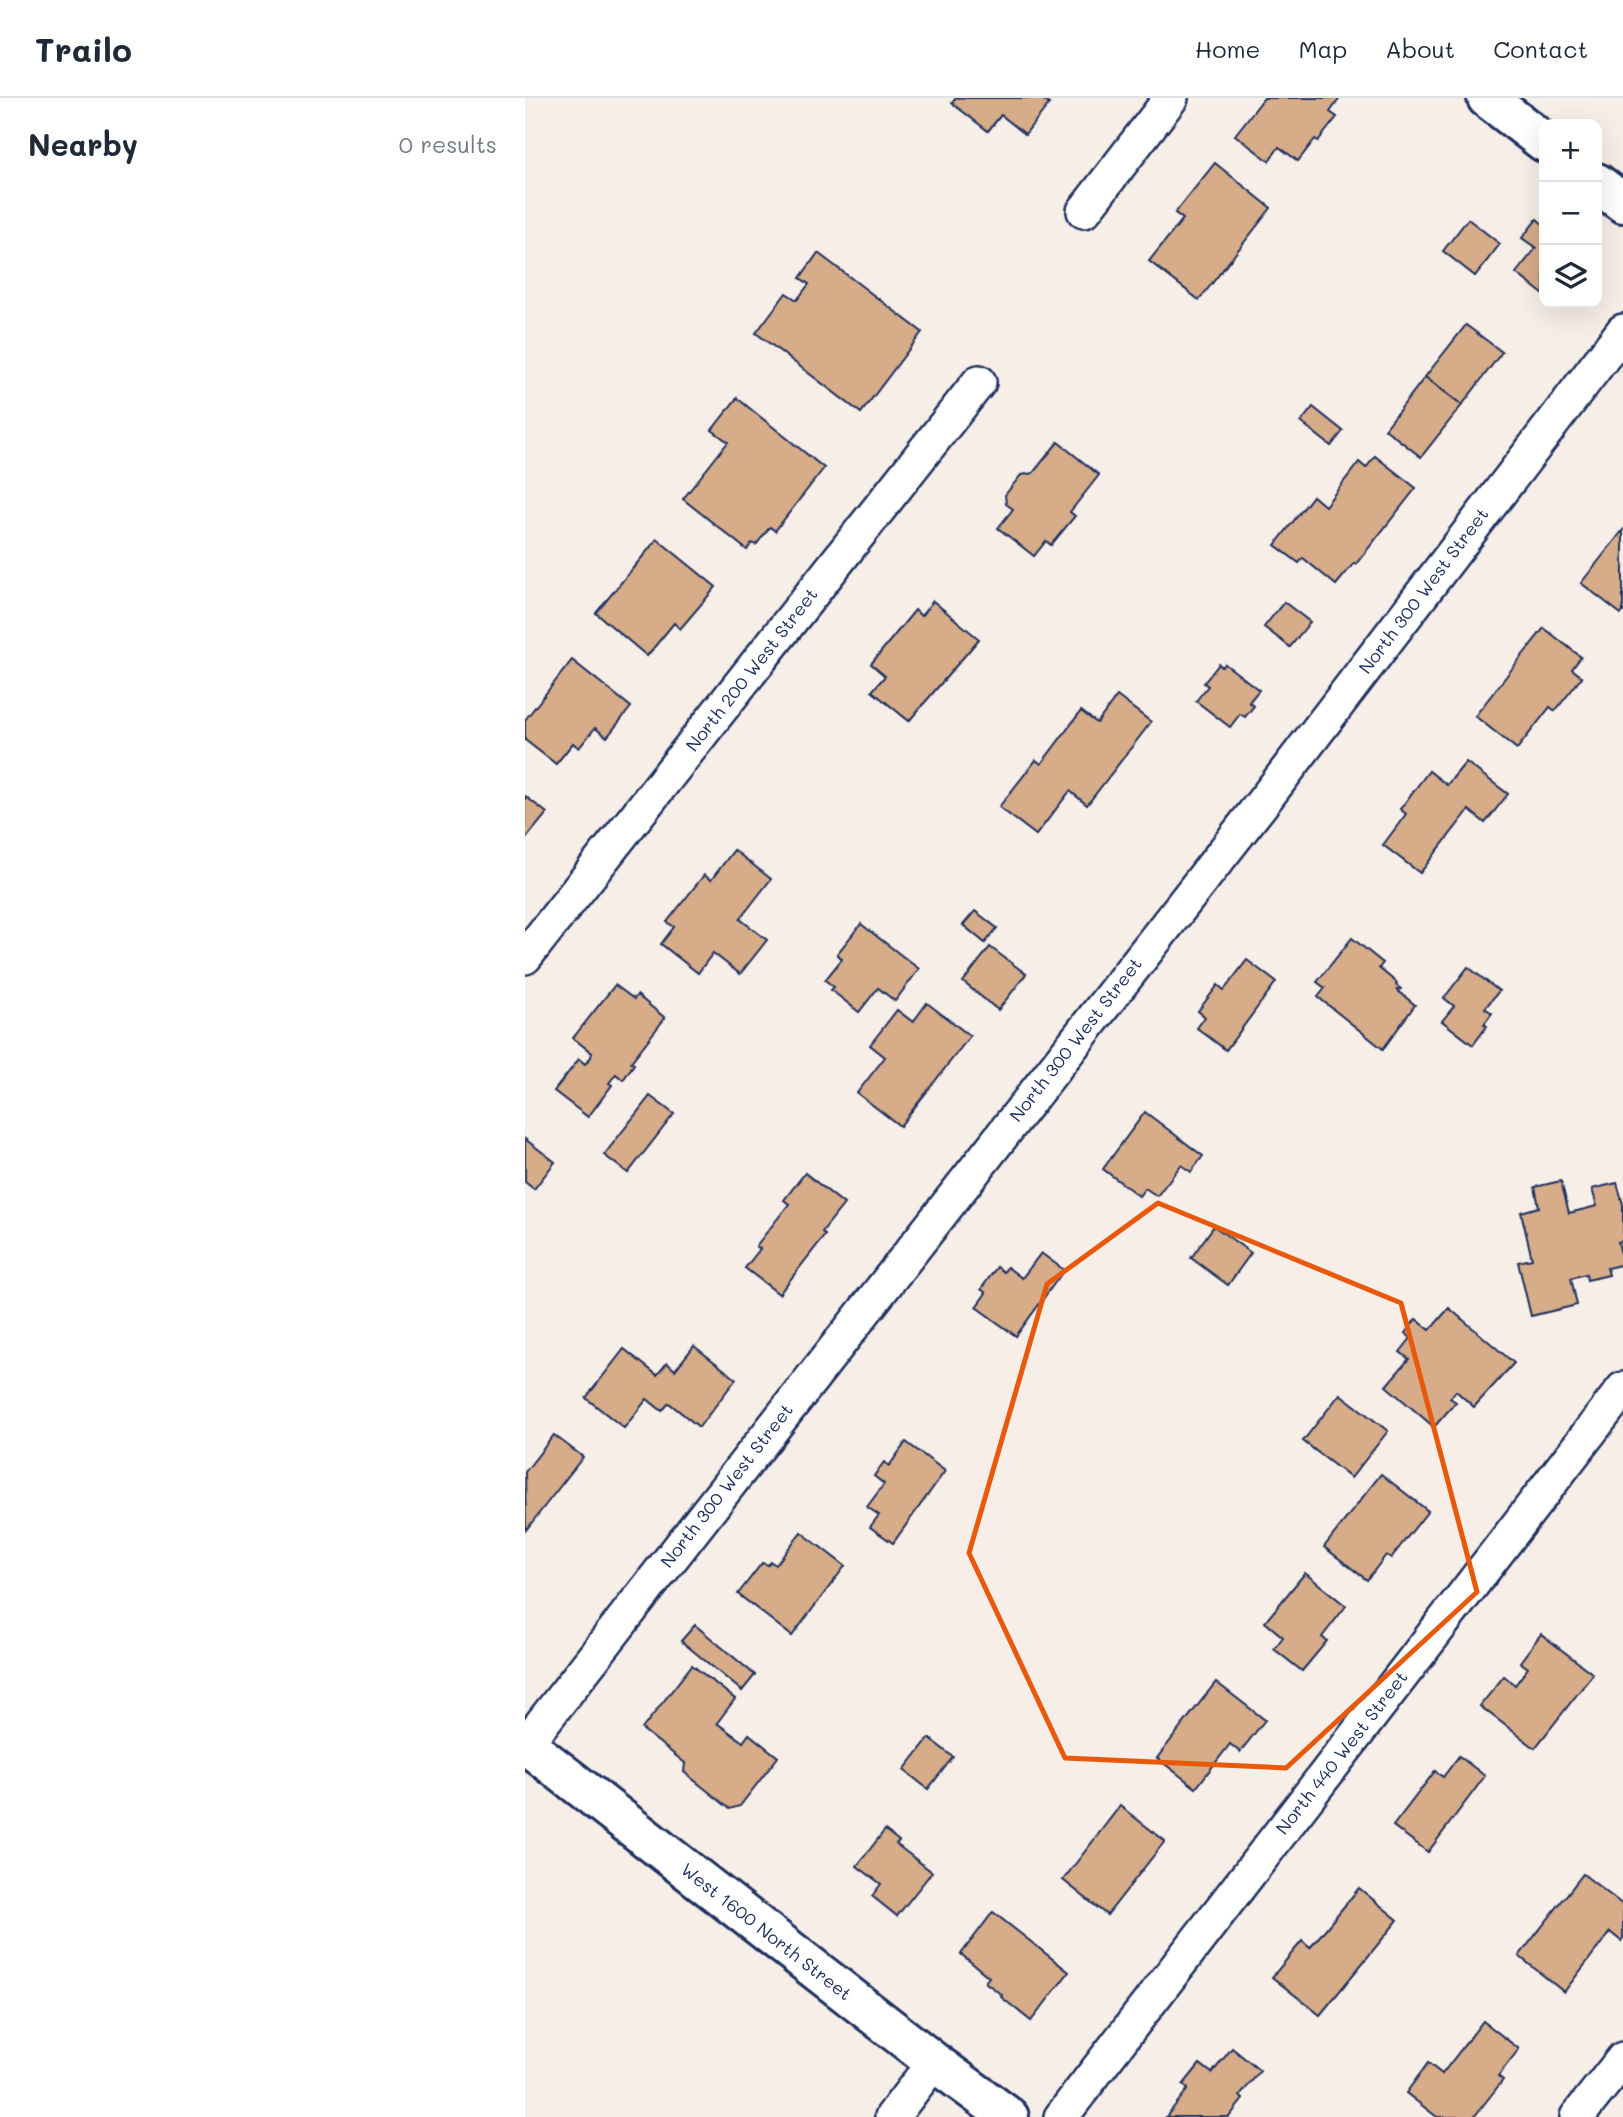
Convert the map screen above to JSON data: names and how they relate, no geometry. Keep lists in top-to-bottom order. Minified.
{"streets":{"street":["North 300 West Street","North 200 West Street","North 440 West Street","West 1600 North Street"]},"crossings":[["North 300 West Street","West 1600 North Street"]],"page":{"header":"Trailo","nav":["Home","Map","About","Contact"],"heading":["Nearby","0 results"],"map_buttons":["+","−"]}}
